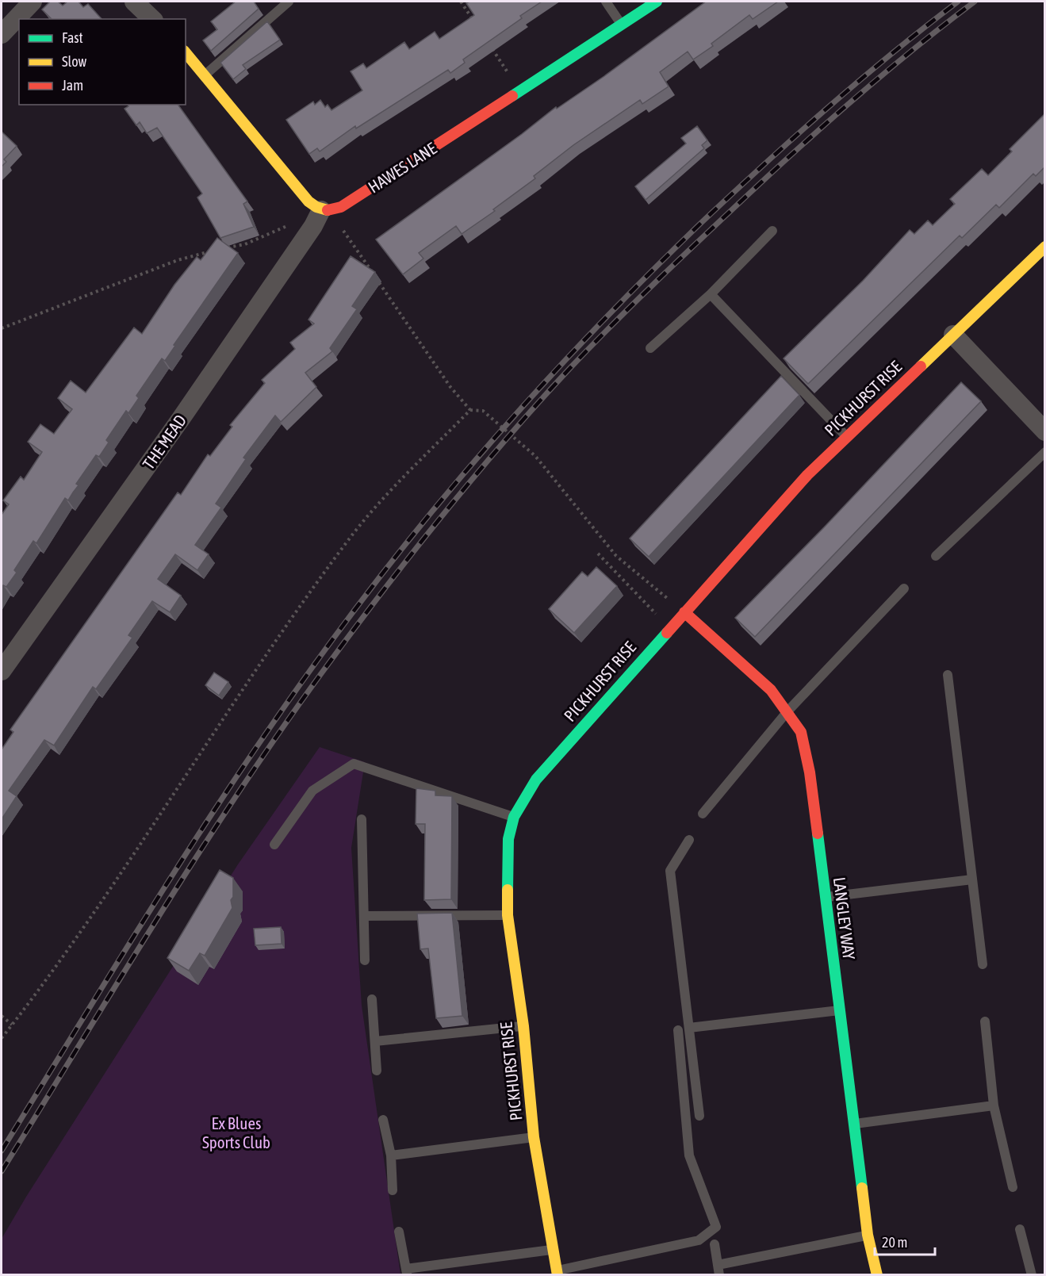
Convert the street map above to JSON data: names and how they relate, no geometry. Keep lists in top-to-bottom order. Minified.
{"streets":{"street":["HAWES LANE","PICKHURST RISE","THE MEAD","LANGLEY WAY"]},"crossings":[["HAWES LANE","THE MEAD"],["PICKHURST RISE","LANGLEY WAY"]],"parks":["Ex Blues Sports Club"],"legend":["Fast","Slow","Jam"],"scale_bar":"20 m"}
